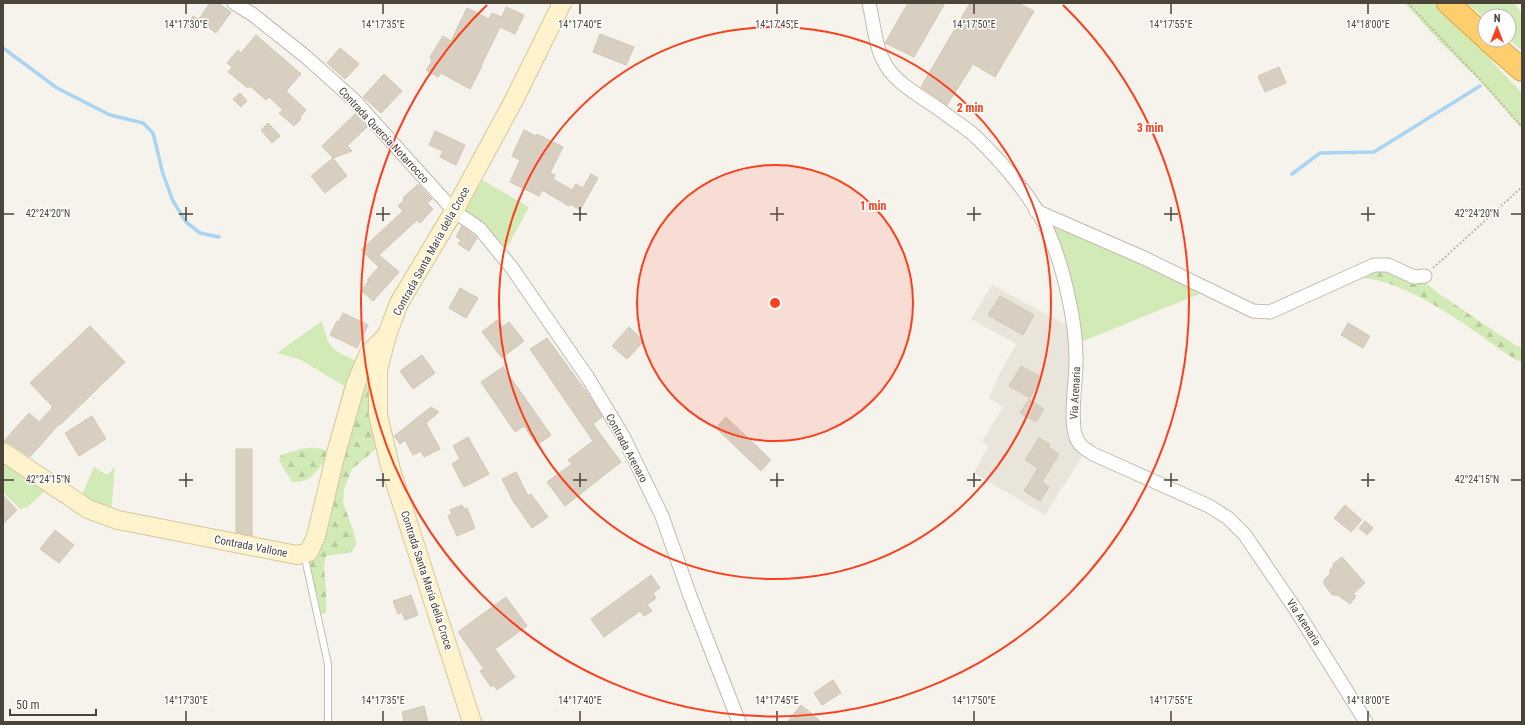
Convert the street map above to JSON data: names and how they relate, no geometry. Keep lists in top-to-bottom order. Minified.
{"streets":{"main road":["Contrada Santa Maria della Croce","Contrada Vallone"],"street":["Contrada Quercia Notarrocco","Via Arenaria","Contrada Arenaro"]},"crossings":[["Contrada Quercia Notarrocco","Contrada Santa Maria della Croce"],["Contrada Quercia Notarrocco","Contrada Arenaro"],["Contrada Santa Maria della Croce","Contrada Arenaro"],["Contrada Santa Maria della Croce","Contrada Vallone"]],"scale_bar":"50 m","north":"top","coordinates":["14°17'30\"E","14°17'35\"E","14°17'40\"E","14°17'45\"E","14°17'50\"E","14°17'55\"E","14°18'00\"E","42°24'20\"N","42°24'15\"N"],"rings":["2 min","3 min","1 min"]}
